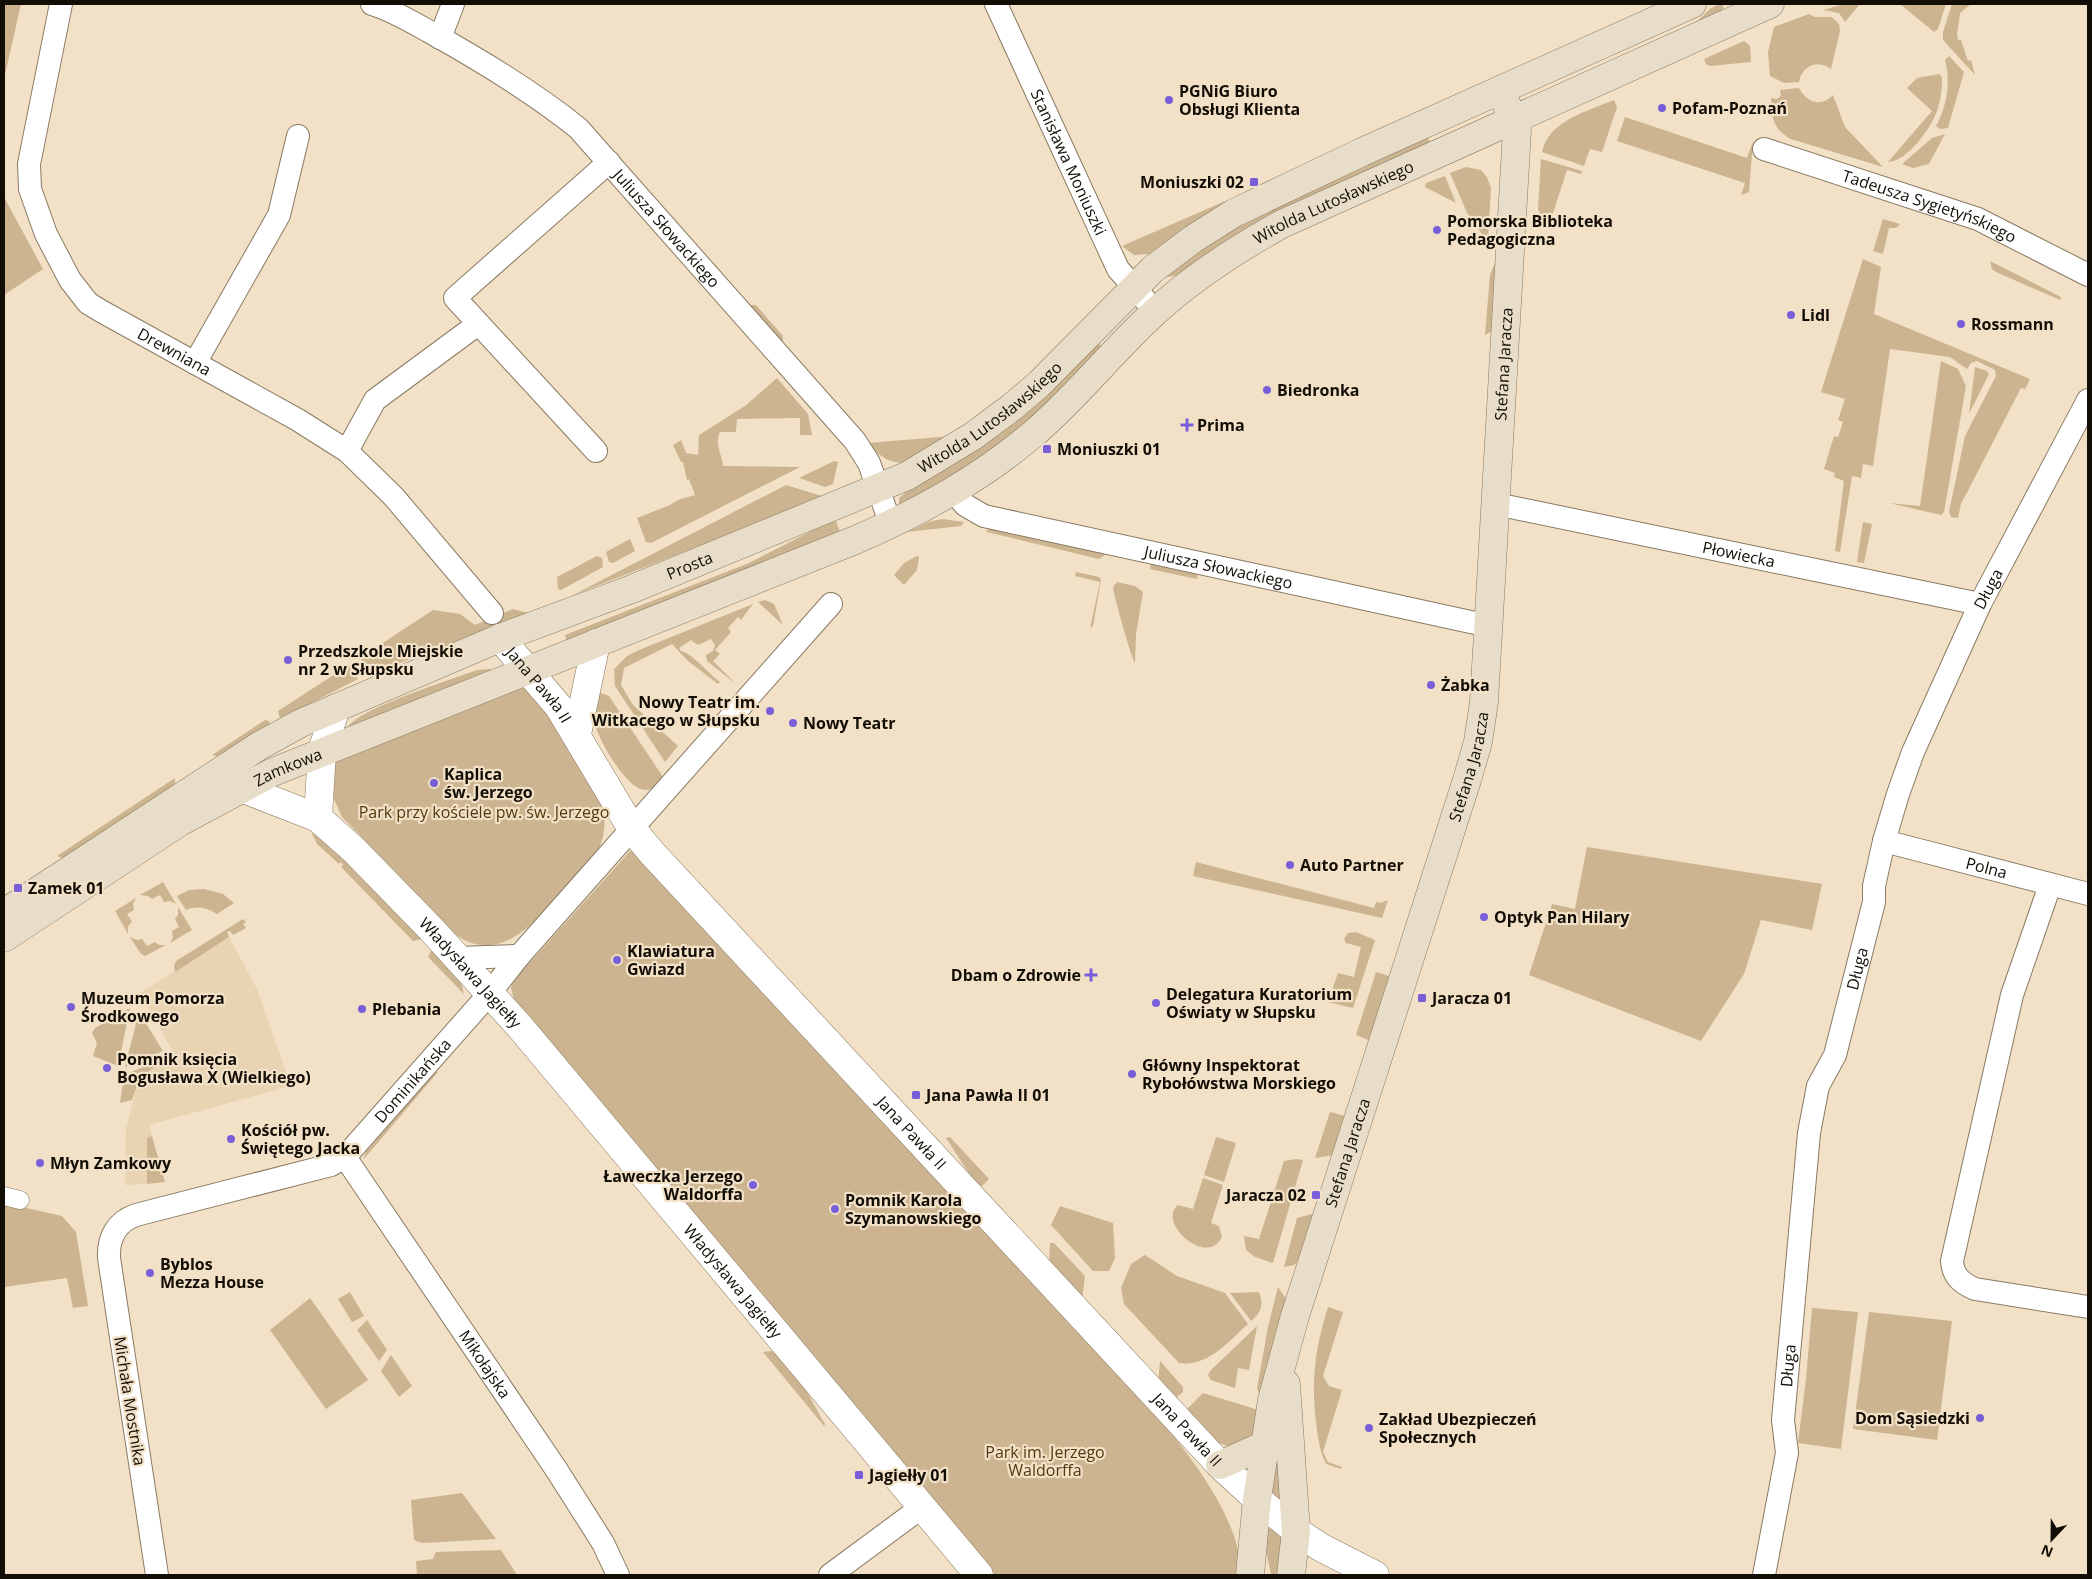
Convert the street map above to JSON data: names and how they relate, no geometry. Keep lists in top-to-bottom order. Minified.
{"streets":{"main road":["Witolda Lutosławskiego","Stefana Jaracza","Prosta","Zamkowa"],"street":["Stanisława Moniuszki","Tadeusza Sygietyńskiego","Juliusza Słowackiego","Drewniana","Płowiecka","Długa","Jana Pawła II","Polna","Władysława Jagiełły","Dominikańska","Mikołajska","Michała Mostnika"]},"crossings":[["Stanisława Moniuszki","Witolda Lutosławskiego"],["Witolda Lutosławskiego","Juliusza Słowackiego"],["Witolda Lutosławskiego","Stefana Jaracza"],["Witolda Lutosławskiego","Prosta"],["Juliusza Słowackiego","Stefana Jaracza"],["Juliusza Słowackiego","Prosta"],["Drewniana","Prosta"],["Drewniana","Jana Pawła II"],["Drewniana","Zamkowa"],["Stefana Jaracza","Płowiecka"],["Stefana Jaracza","Jana Pawła II"],["Płowiecka","Długa"],["Prosta","Jana Pawła II"],["Prosta","Zamkowa"],["Długa","Polna"],["Jana Pawła II","Zamkowa"],["Jana Pawła II","Dominikańska"],["Zamkowa","Władysława Jagiełły"],["Władysława Jagiełły","Dominikańska"],["Dominikańska","Mikołajska"],["Dominikańska","Michała Mostnika"]],"parks":["Park przy kościele pw. św. Jerzego","Park im. Jerzego Waldorffa"],"places":{"other":["PGNiG Biuro Obsługi Klienta","Pofam-Poznań","Pomorska Biblioteka Pedagogiczna","Lidl","Rossmann","Biedronka","Przedszkole Miejskie nr 2 w Słupsku","Żabka","Nowy Teatr im. Witkacego w Słupsku","Nowy Teatr","Kaplica św. Jerzego","Auto Partner","Optyk Pan Hilary","Klawiatura Gwiazd","Delegatura Kuratorium Oświaty w Słupsku","Muzeum Pomorza Środkowego","Plebania","Pomnik księcia Bogusława X (Wielkiego)","Główny Inspektorat Rybołówstwa Morskiego","Kościół pw. Świętego Jacka","Młyn Zamkowy","Ławeczka Jerzego Waldorffa","Pomnik Karola Szymanowskiego","Byblos Mezza House","Dom Sąsiedzki","Zakład Ubezpieczeń Społecznych"],"transit":["Moniuszki 02","Moniuszki 01","Zamek 01","Jaracza 01","Jana Pawła II 01","Jaracza 02","Jagiełły 01"],"health":["Prima","Dbam o Zdrowie"]},"north":"bottom"}
